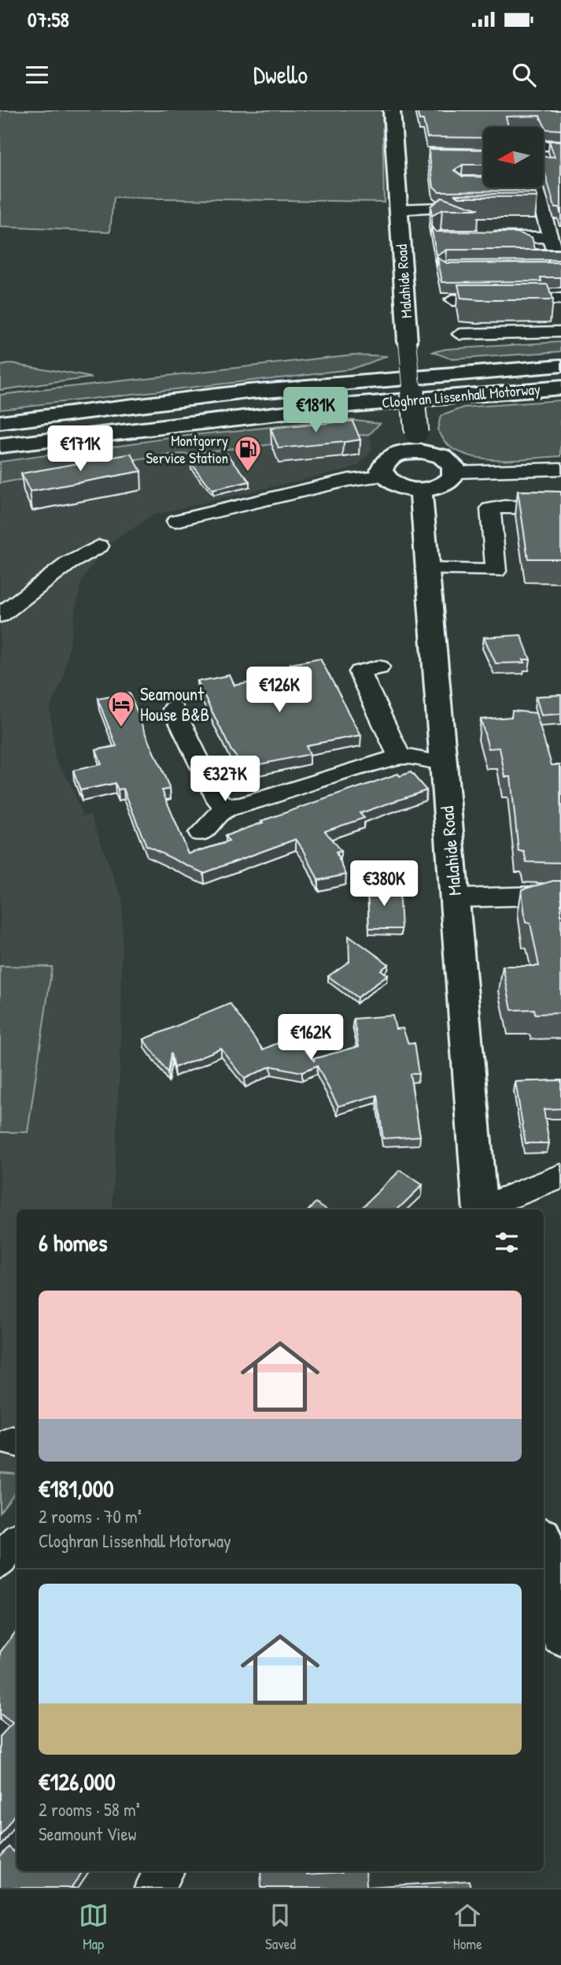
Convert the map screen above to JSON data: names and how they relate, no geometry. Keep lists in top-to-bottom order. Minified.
{"streets":{"main road":["Malahide Road","Cloghran Lissenhall Motorway"]},"places":{"fuel station":["Montgorry Service Station"],"hotel":["Seamount House B&B"]},"north":"left","page":{"status":"07:58","header":"Dwello","price":["€181K","€171K","€126K","€327K","€380K","€162K"],"heading":"6 homes","list":[{"name":"€181,000","note":"2 rooms · 70 m² · Cloghran Lissenhall Motorway"},{"name":"€126,000","note":"2 rooms · 58 m² · Seamount View"}],"tabs":["Map","Saved","Home"]}}
